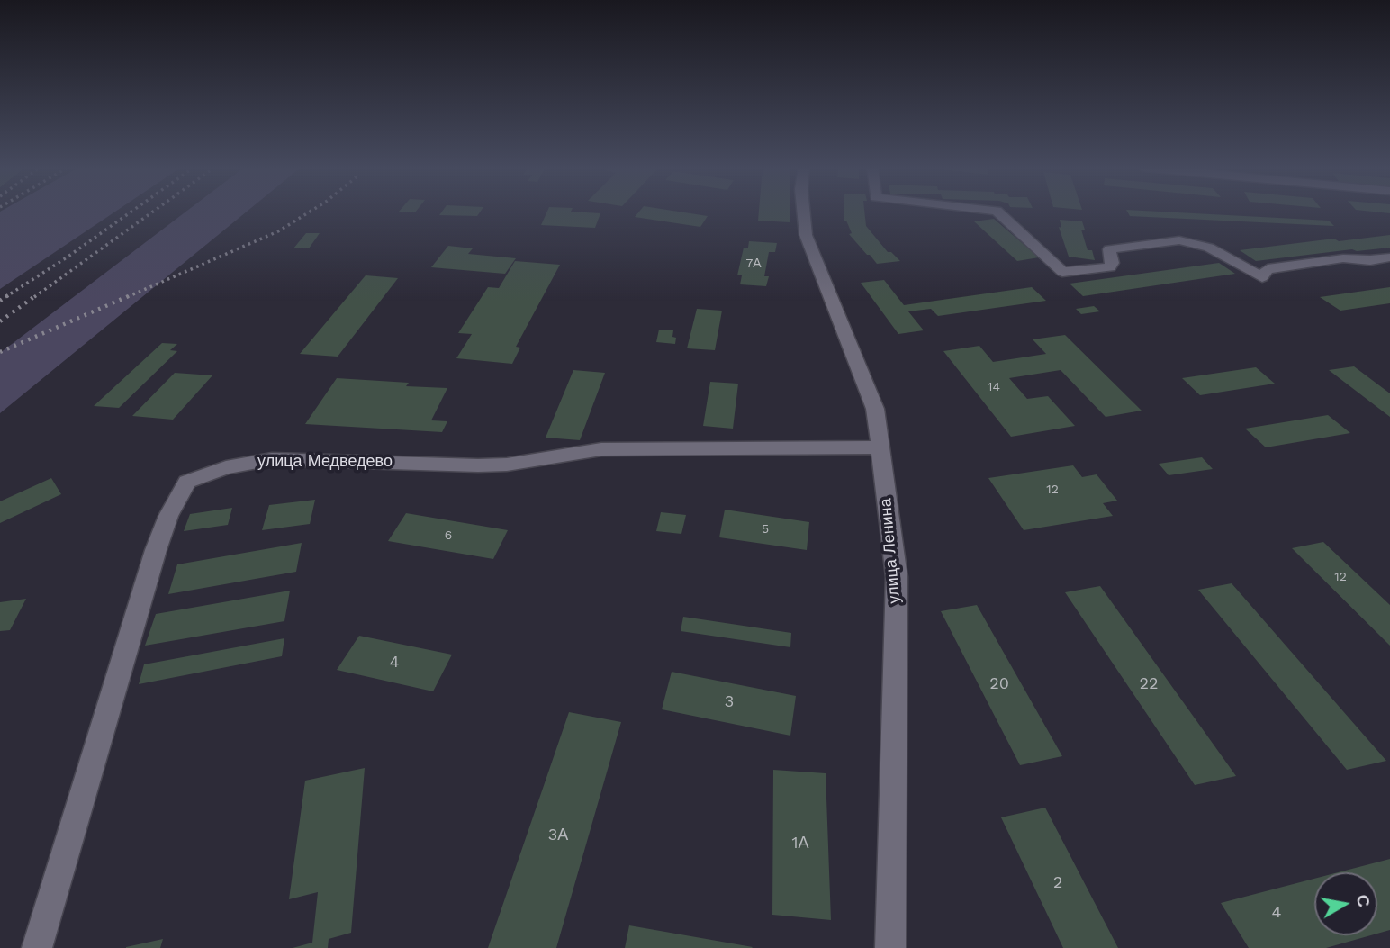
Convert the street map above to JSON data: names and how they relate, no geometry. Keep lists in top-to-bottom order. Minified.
{"streets":{"street":["улица Медведево","улица Ленина"]},"crossings":[["улица Медведево","улица Ленина"]],"house_numbers":["7А","14","12","5","6","12","4","20","22","3","3А","1А","2","4"],"north":"right"}
